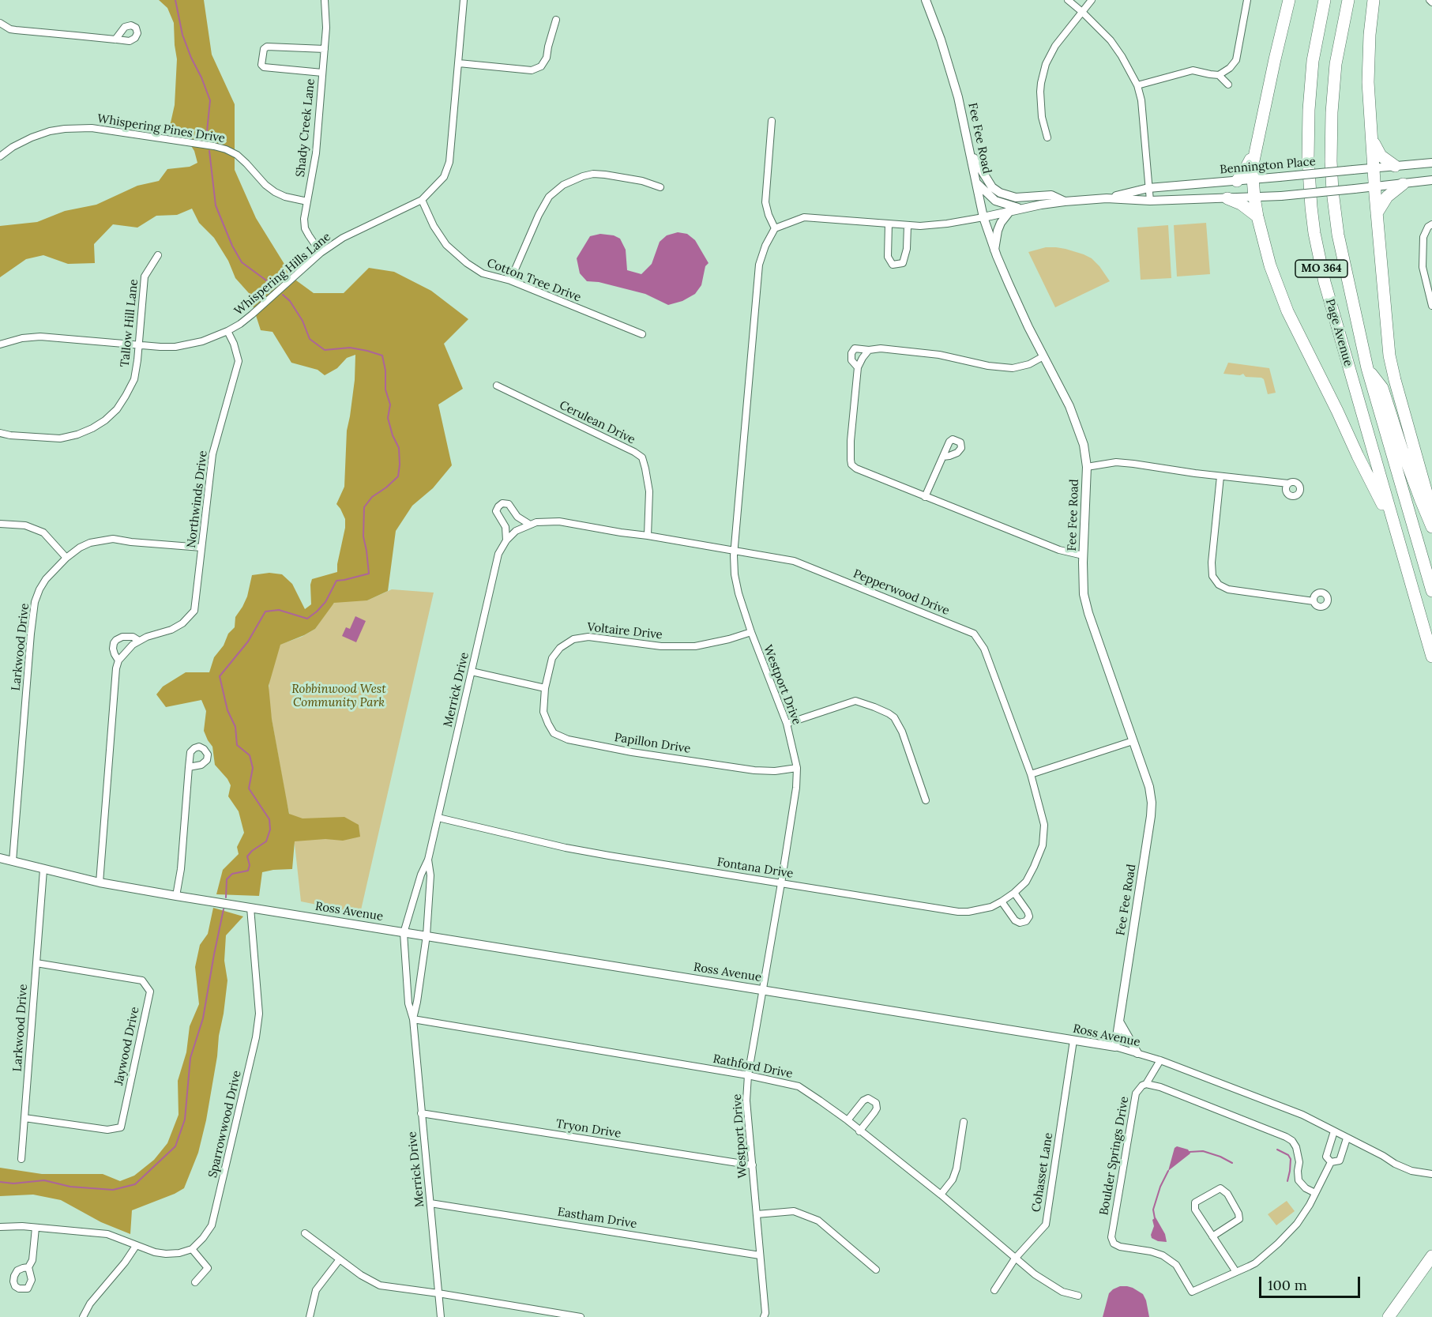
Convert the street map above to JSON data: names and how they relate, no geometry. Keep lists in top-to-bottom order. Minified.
{"streets":{"highway":["MO 364","Page Avenue"],"street":["Shady Creek Lane","Whispering Pines Drive","Fee Fee Road","Bennington Place","Whispering Hills Lane","Cotton Tree Drive","Tallow Hill Lane","Cerulean Drive","Northwinds Drive","Pepperwood Drive","Voltaire Drive","Larkwood Drive","Westport Drive","Merrick Drive","Papillon Drive","Fontana Drive","Ross Avenue","Jaywood Drive","Rathford Drive","Sparrowwood Drive","Tryon Drive","Boulder Springs Drive","Cohasset Lane","Eastham Drive"]},"crossings":[["Shady Creek Lane","Whispering Pines Drive"],["Shady Creek Lane","Whispering Hills Lane"],["Fee Fee Road","Bennington Place"],["Fee Fee Road","Ross Avenue"],["Whispering Hills Lane","Cotton Tree Drive"],["Whispering Hills Lane","Tallow Hill Lane"],["Whispering Hills Lane","Northwinds Drive"],["Cerulean Drive","Pepperwood Drive"],["Northwinds Drive","Larkwood Drive"],["Northwinds Drive","Ross Avenue"],["Pepperwood Drive","Westport Drive"],["Pepperwood Drive","Merrick Drive"],["Pepperwood Drive","Fontana Drive"],["Voltaire Drive","Westport Drive"],["Voltaire Drive","Papillon Drive"],["Larkwood Drive","Ross Avenue"],["Larkwood Drive","Jaywood Drive"],["Westport Drive","Papillon Drive"],["Westport Drive","Fontana Drive"],["Westport Drive","Ross Avenue"],["Westport Drive","Rathford Drive"],["Westport Drive","Tryon Drive"],["Westport Drive","Eastham Drive"],["Merrick Drive","Fontana Drive"],["Merrick Drive","Ross Avenue"],["Merrick Drive","Rathford Drive"],["Merrick Drive","Tryon Drive"],["Merrick Drive","Eastham Drive"],["Ross Avenue","Sparrowwood Drive"],["Ross Avenue","Cohasset Lane"],["Rathford Drive","Cohasset Lane"]],"parks":["Robbinwood West Community Park"],"scale_bar":"100 m"}
